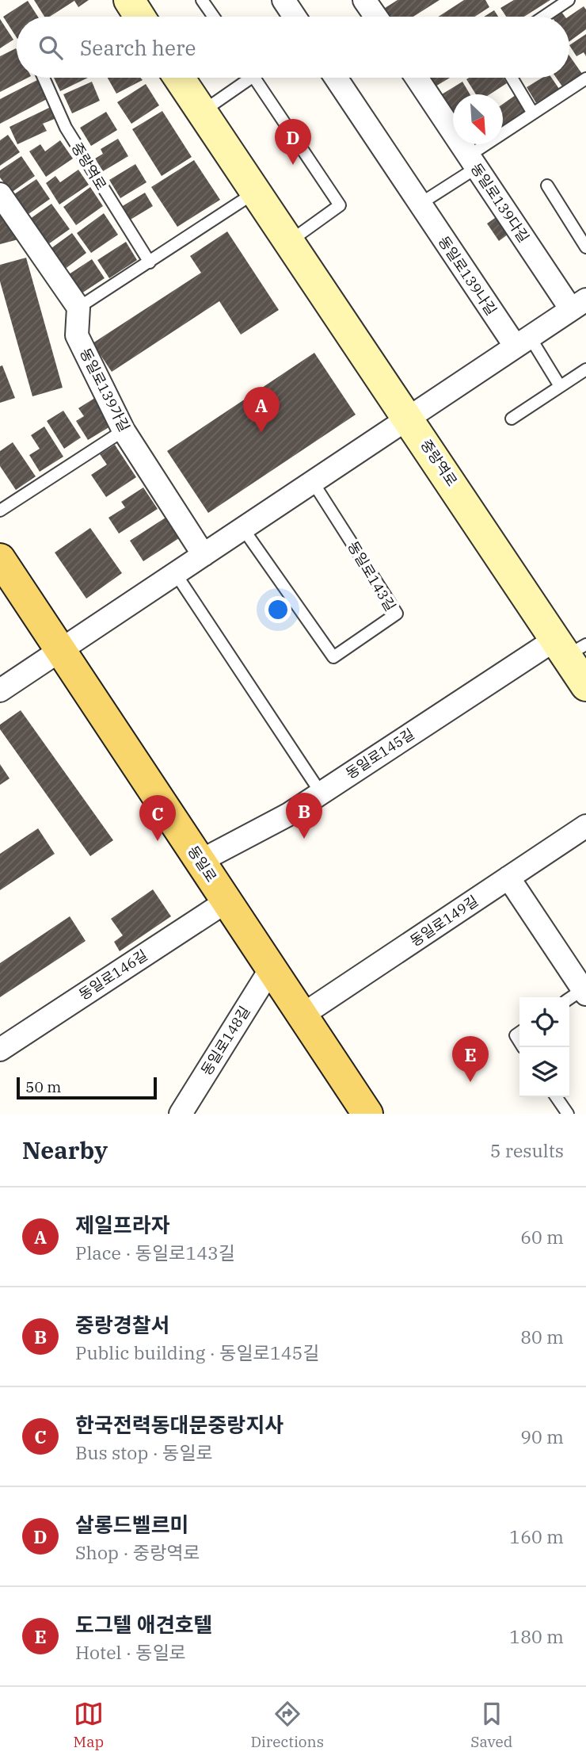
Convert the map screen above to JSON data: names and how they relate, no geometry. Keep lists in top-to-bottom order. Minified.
{"streets":{"main road":["동일로"],"street":["중랑역로","동일로139다길","동일로139나길","동일로139가길","동일로145길","동일로149길","동일로146길","동일로148길"],"lane":["동일로143길"]},"crossings":[["중랑역로","동일로145길"],["동일로145길","동일로"],["동일로","동일로149길"],["동일로","동일로146길"],["동일로","동일로148길"]],"scale_bar":"50 m","north":"bottom right","page":{"search":"Search here","pins":["D","A","B","C","E"],"scale":"50 m","heading":["Nearby","5 results"],"list":[{"mark":"A","name":"제일프라자","note":"Place · 동일로143길","value":"60 m"},{"mark":"B","name":"중랑경찰서","note":"Public building · 동일로145길","value":"80 m"},{"mark":"C","name":"한국전력동대문중랑지사","note":"Bus stop · 동일로","value":"90 m"},{"mark":"D","name":"살롱드벨르미","note":"Shop · 중랑역로","value":"160 m"},{"mark":"E","name":"도그텔 애견호텔","note":"Hotel · 동일로","value":"180 m"}],"nav":["Map","Directions","Saved"]}}
